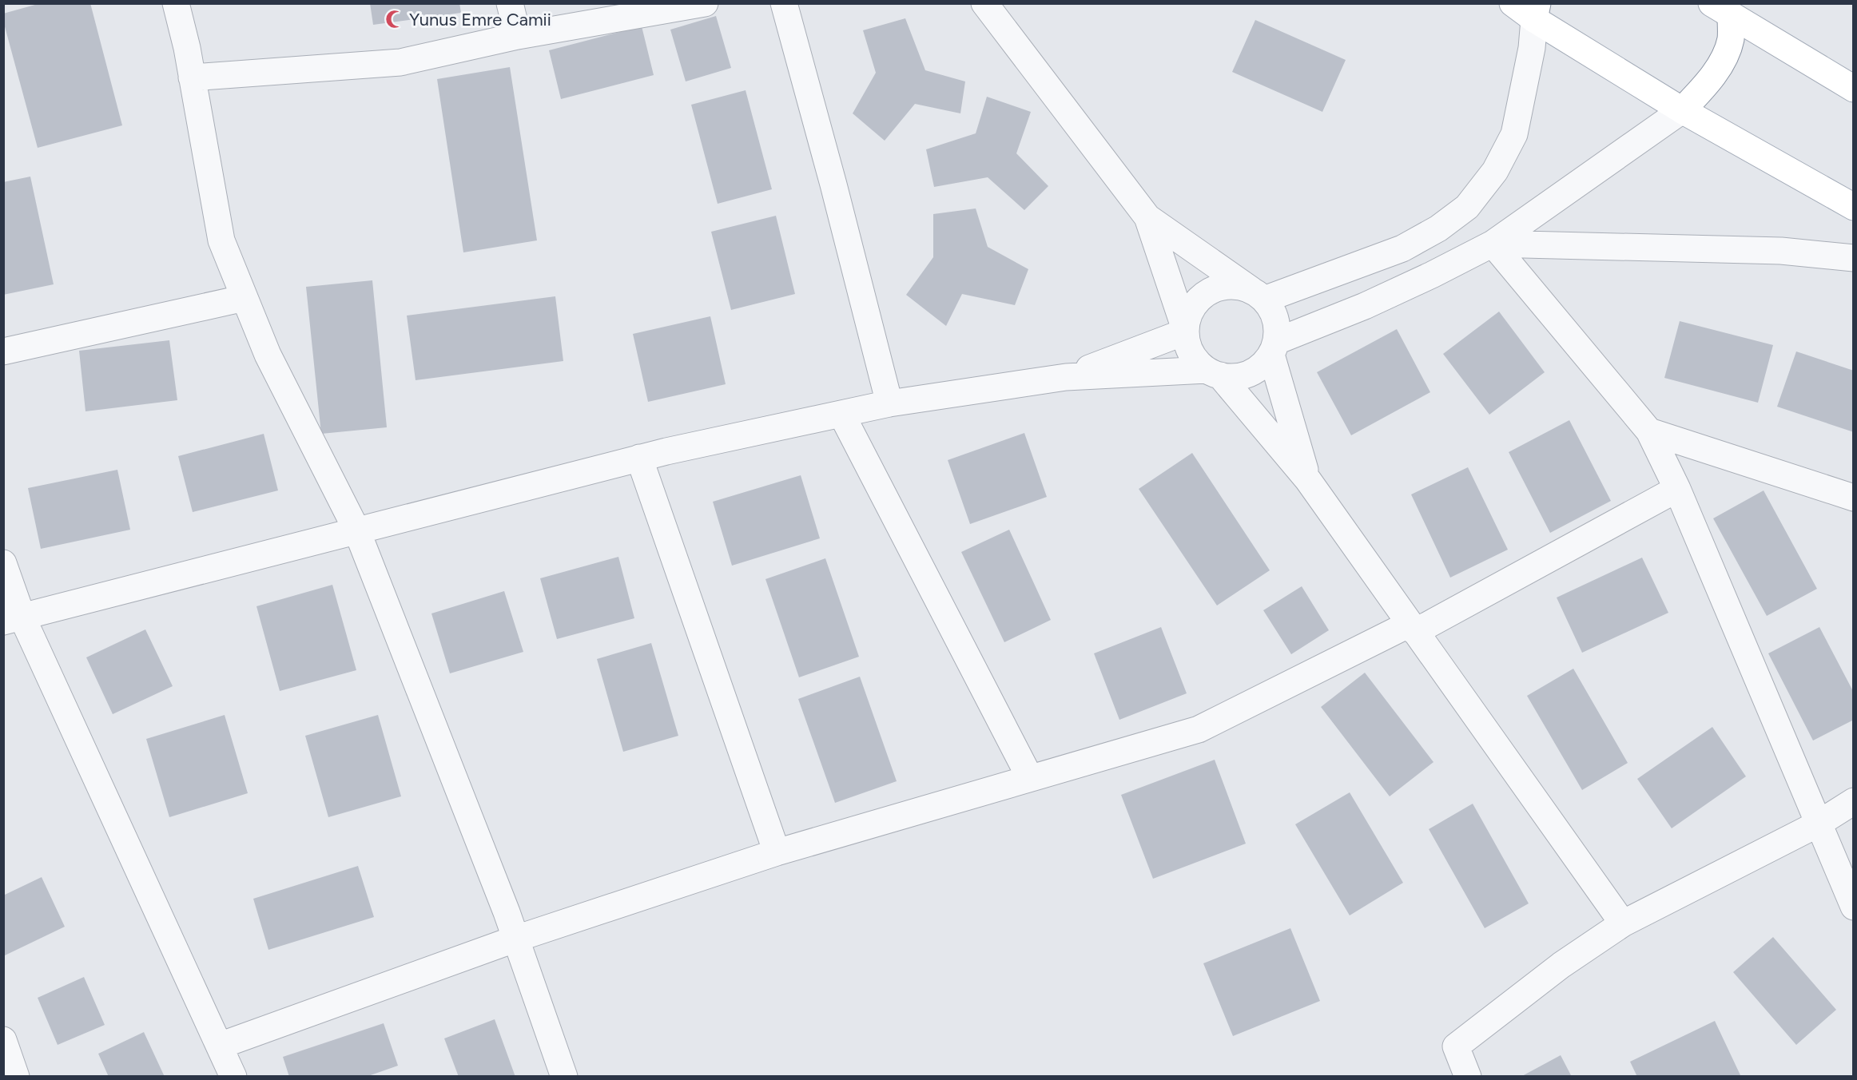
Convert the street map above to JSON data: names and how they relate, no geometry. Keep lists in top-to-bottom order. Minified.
{"places":{"mosque":["Yunus Emre Camii"]}}
